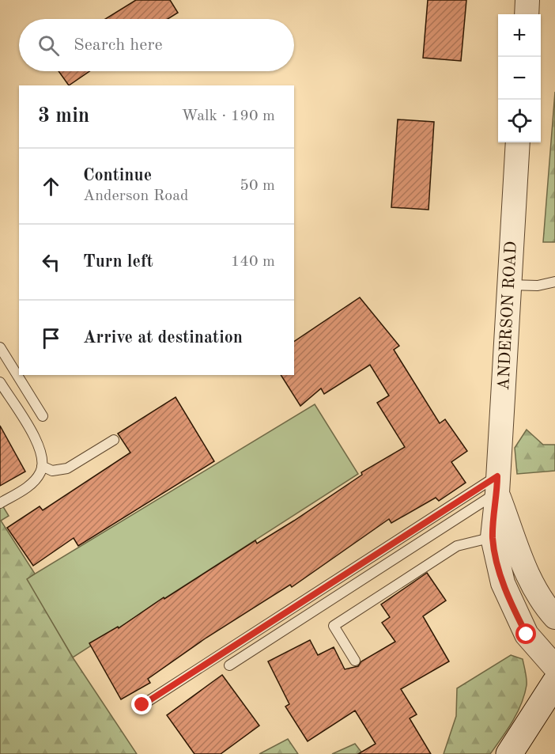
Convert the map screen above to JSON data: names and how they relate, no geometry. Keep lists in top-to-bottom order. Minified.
{"streets":{"street":["ANDERSON ROAD"]},"page":{"map_buttons":["+","−"],"search":"Search here","heading":["3 min","Walk · 190 m"],"list":[["Continue","Anderson Road","50 m"],["Turn left","140 m"],"Arrive at destination"]}}
